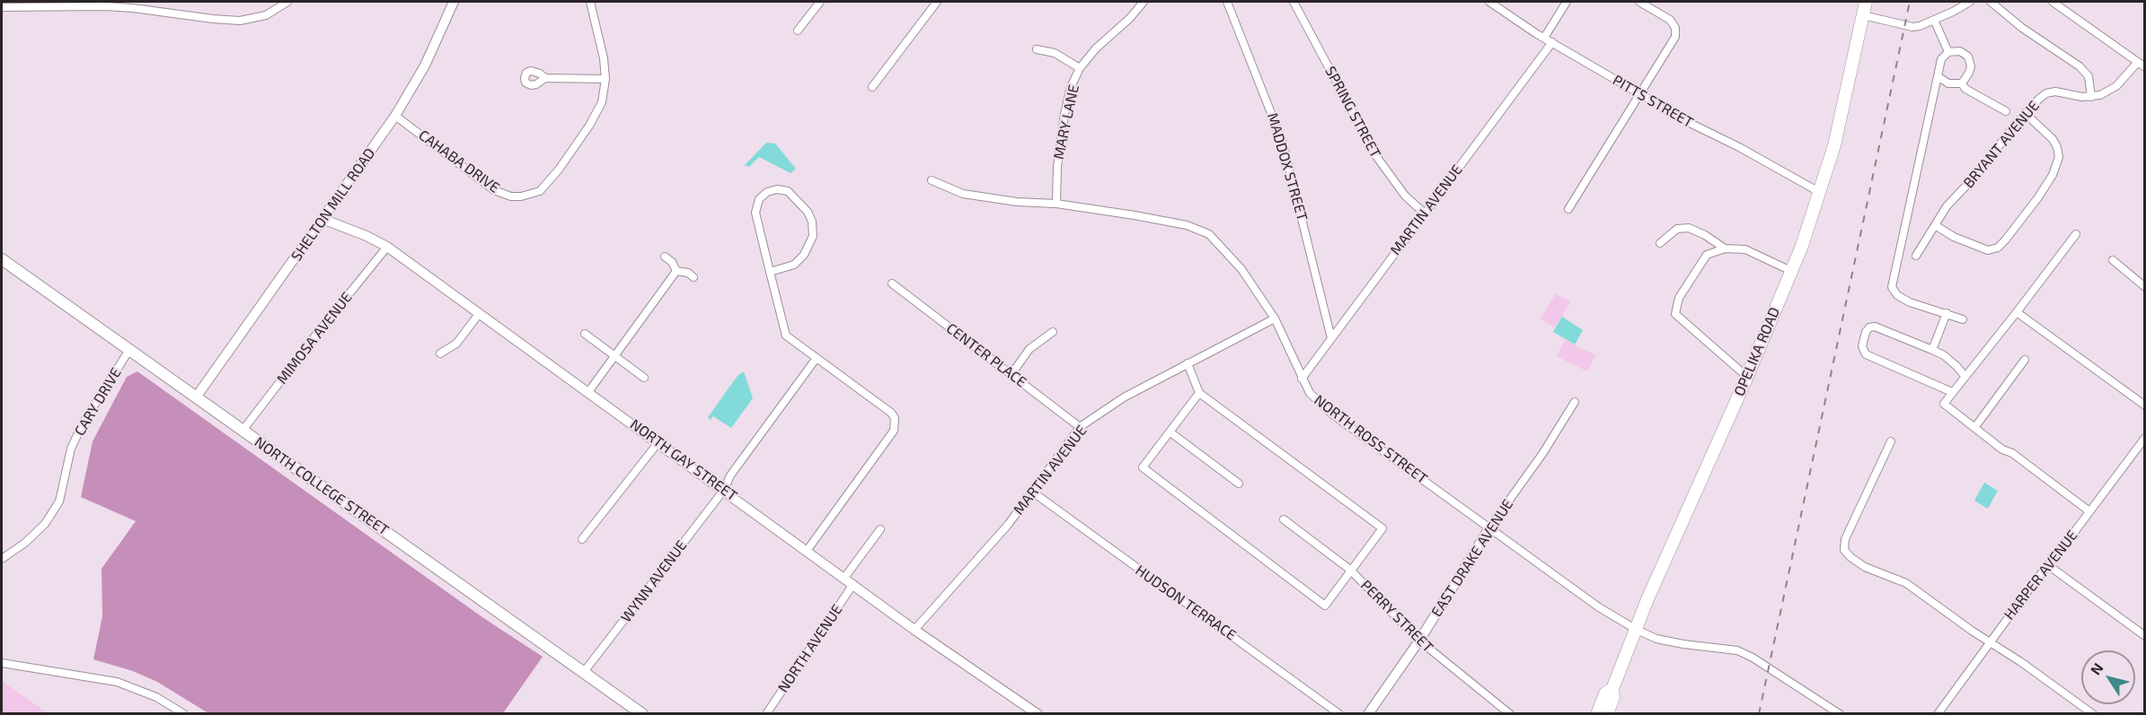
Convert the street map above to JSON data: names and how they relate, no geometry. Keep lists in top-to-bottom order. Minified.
{"streets":{"main road":["OPELIKA ROAD","NORTH COLLEGE STREET"],"street":["PITTS STREET","SPRING STREET","MARY LANE","BRYANT AVENUE","CAHABA DRIVE","MADDOX STREET","SHELTON MILL ROAD","MARTIN AVENUE","MIMOSA AVENUE","CENTER PLACE","CARY DRIVE","NORTH ROSS STREET","NORTH GAY STREET","EAST DRAKE AVENUE","HARPER AVENUE","WYNN AVENUE","HUDSON TERRACE","PERRY STREET","NORTH AVENUE"]},"crossings":[["PITTS STREET","MARTIN AVENUE"],["PITTS STREET","OPELIKA ROAD"],["SPRING STREET","MARTIN AVENUE"],["MARY LANE","NORTH ROSS STREET"],["CAHABA DRIVE","SHELTON MILL ROAD"],["MADDOX STREET","MARTIN AVENUE"],["SHELTON MILL ROAD","NORTH GAY STREET"],["SHELTON MILL ROAD","NORTH COLLEGE STREET"],["MARTIN AVENUE","CENTER PLACE"],["MARTIN AVENUE","NORTH ROSS STREET"],["MARTIN AVENUE","NORTH GAY STREET"],["MARTIN AVENUE","HUDSON TERRACE"],["MIMOSA AVENUE","NORTH GAY STREET"],["MIMOSA AVENUE","NORTH COLLEGE STREET"],["OPELIKA ROAD","NORTH ROSS STREET"],["CARY DRIVE","NORTH COLLEGE STREET"],["NORTH ROSS STREET","EAST DRAKE AVENUE"],["NORTH GAY STREET","WYNN AVENUE"],["NORTH GAY STREET","NORTH AVENUE"],["NORTH COLLEGE STREET","WYNN AVENUE"],["EAST DRAKE AVENUE","PERRY STREET"]],"north":"top left"}
